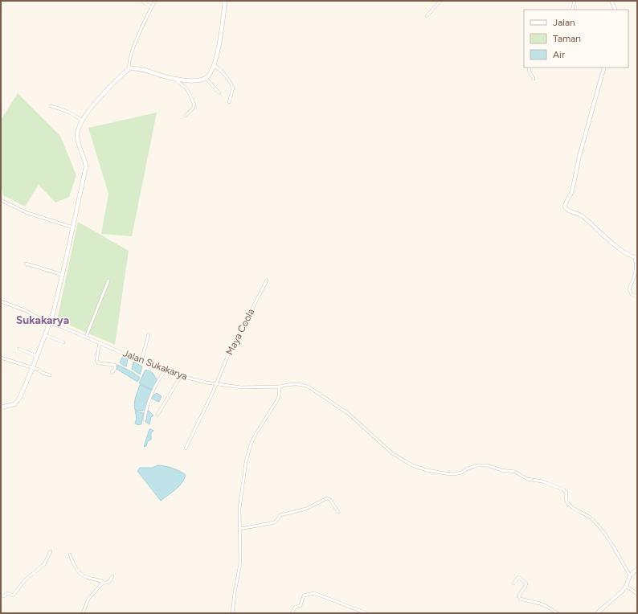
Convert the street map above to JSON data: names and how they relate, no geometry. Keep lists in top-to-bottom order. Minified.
{"streets":{"street":["Maya Coola","Jalan Sukakarya"]},"crossings":[["Maya Coola","Jalan Sukakarya"]],"districts":["Sukakarya"],"legend":["Jalan","Taman","Air"]}
